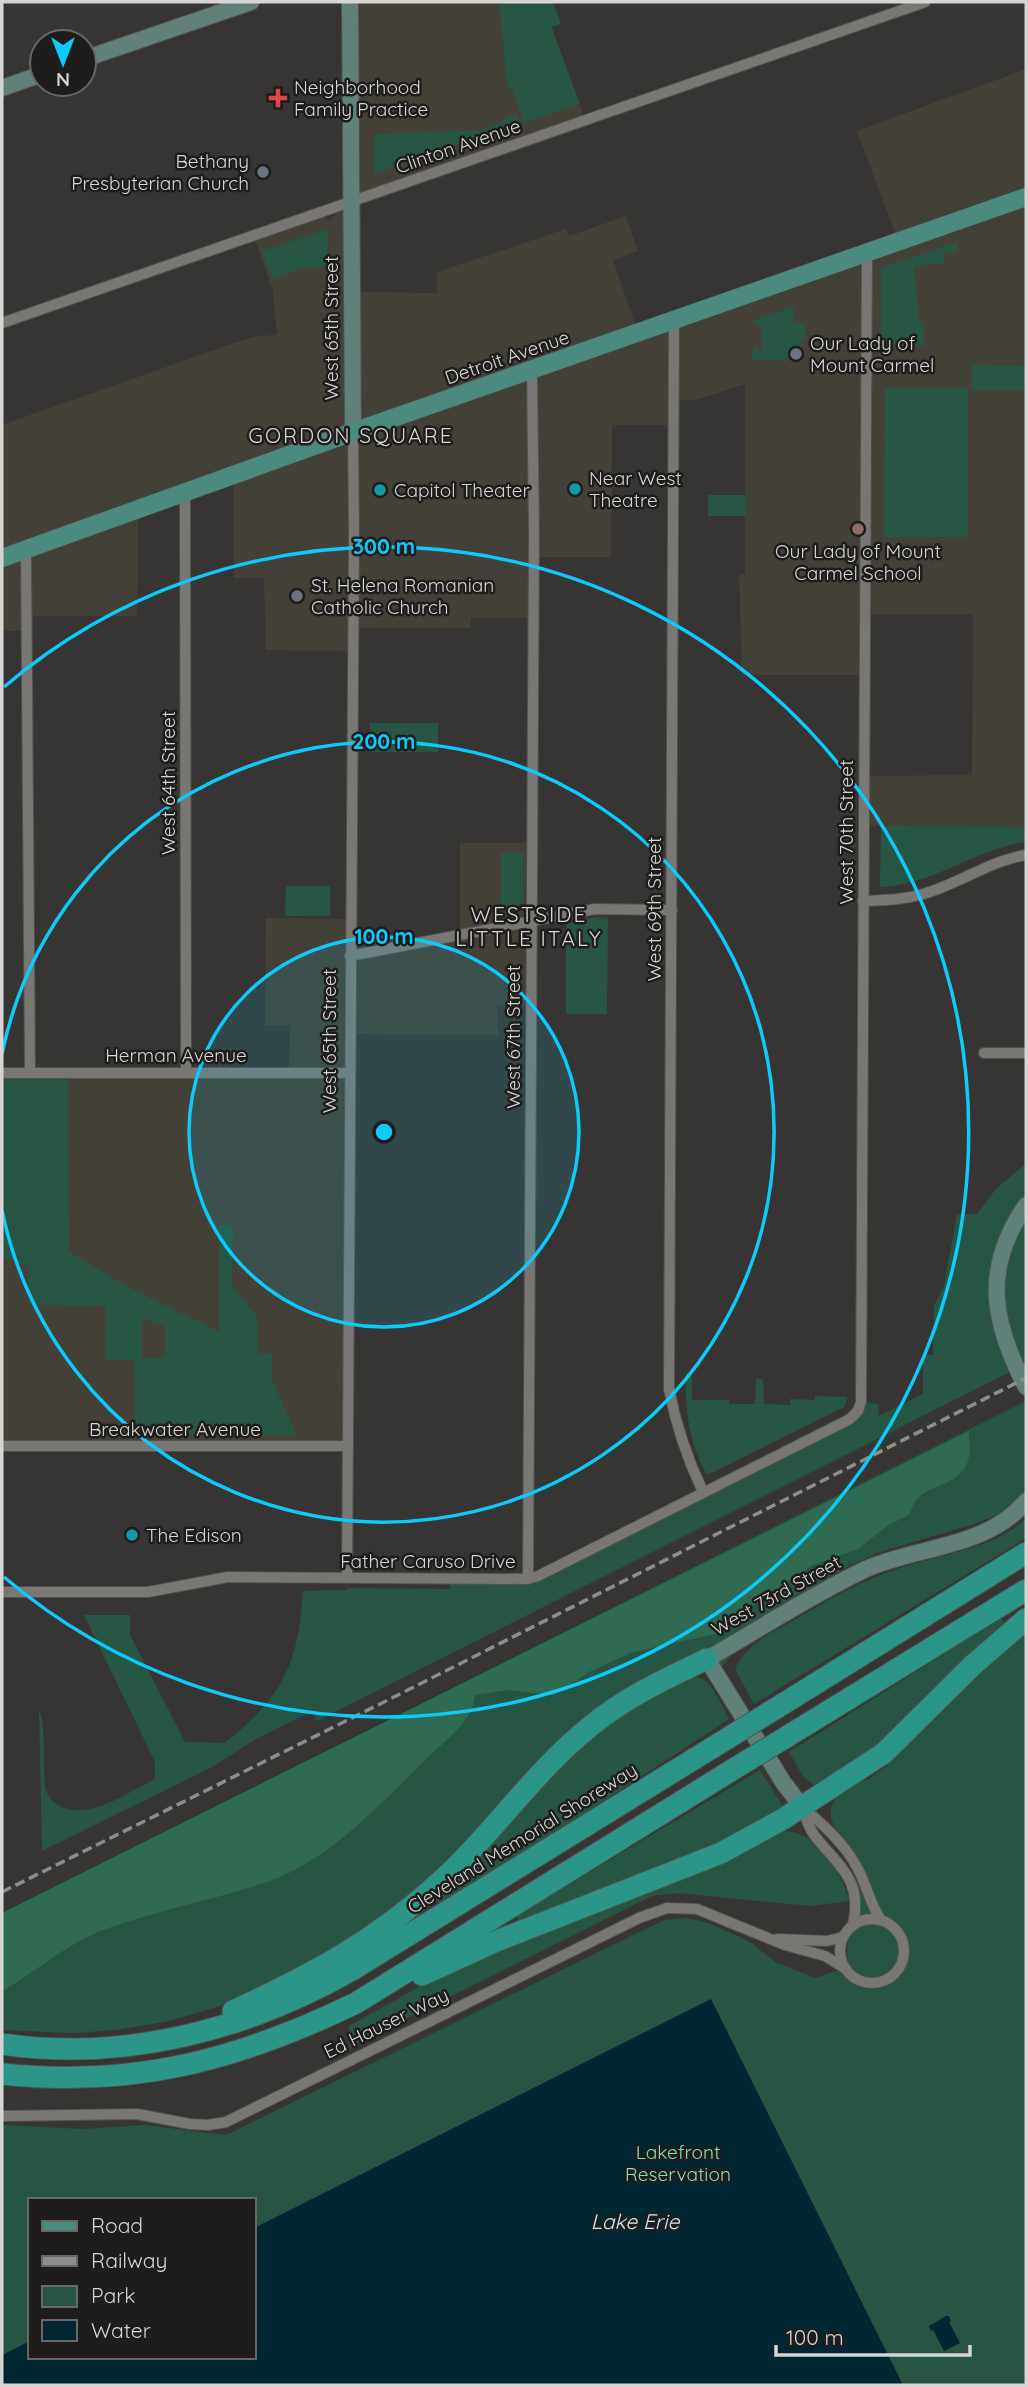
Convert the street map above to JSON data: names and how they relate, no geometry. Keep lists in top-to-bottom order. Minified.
{"streets":{"highway":["Cleveland Memorial Shoreway"],"main road":["Detroit Avenue"],"street":["Clinton Avenue","West 65th Street","West 64th Street","West 70th Street","West 69th Street","West 67th Street","Herman Avenue","Breakwater Avenue","Father Caruso Drive","West 73rd Street","Ed Hauser Way"]},"crossings":[["Clinton Avenue","West 65th Street"],["West 65th Street","Detroit Avenue"],["West 65th Street","Herman Avenue"],["West 65th Street","Breakwater Avenue"],["West 65th Street","Father Caruso Drive"],["Detroit Avenue","West 64th Street"],["Detroit Avenue","West 70th Street"],["Detroit Avenue","West 69th Street"],["Detroit Avenue","West 67th Street"],["West 64th Street","Herman Avenue"],["West 70th Street","Father Caruso Drive"],["West 69th Street","Father Caruso Drive"],["West 67th Street","Father Caruso Drive"],["West 73rd Street","Ed Hauser Way"]],"districts":["GORDON SQUARE","WESTSIDE LITTLE ITALY"],"water":["Lake Erie"],"parks":["Lakefront Reservation"],"places":{"health":["Neighborhood Family Practice"],"other":["Bethany Presbyterian Church","Our Lady of Mount Carmel","Near West Theatre","Capitol Theater","Our Lady of Mount Carmel School","St. Helena Romanian Catholic Church","The Edison"]},"legend":["Road","Railway","Park","Water"],"scale_bar":"100 m","north":"bottom","rings":["300 m","200 m","100 m"]}
